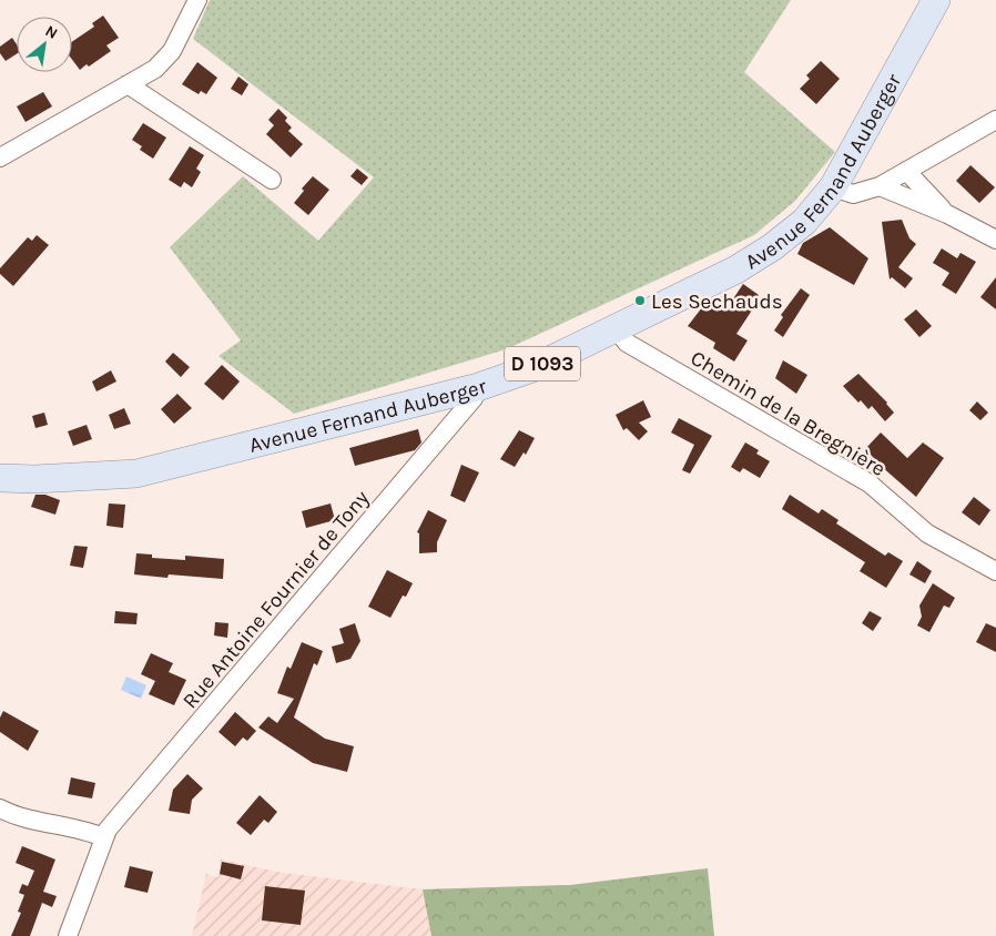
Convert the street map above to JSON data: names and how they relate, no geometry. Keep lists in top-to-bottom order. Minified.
{"streets":{"main road":["Avenue Fernand Auberger","D 1093"],"street":["Chemin de la Bregnière","Rue Antoine Fournier de Tony"]},"crossings":[["Avenue Fernand Auberger","Chemin de la Bregnière"],["Avenue Fernand Auberger","Rue Antoine Fournier de Tony"]],"places":["Les Sechauds"],"north":"top right"}
